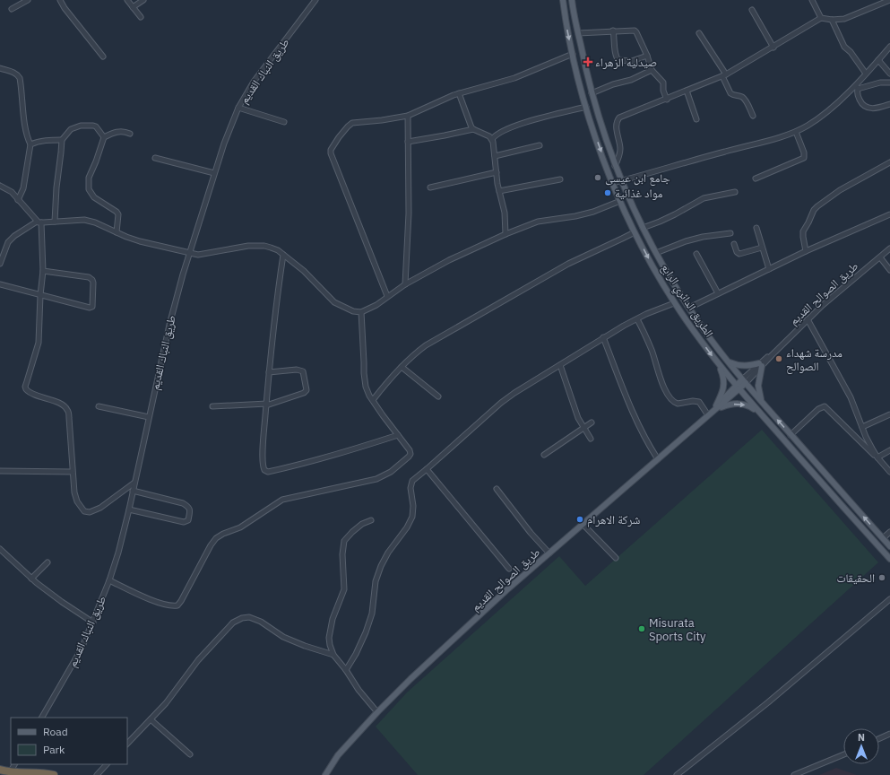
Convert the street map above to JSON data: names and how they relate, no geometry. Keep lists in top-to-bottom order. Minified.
{"streets":{"main road":["طريق الصوالح القديم","الطريق الدائري الرابع"],"street":["طريق النباك القديم"]},"crossings":[["طريق الصوالح القديم","الطريق الدائري الرابع"]],"places":{"health":["صيدلية الزهراء"],"other":["جامع ابن عيسى","مواد غذائية","مدرسة شهداء الصوالح","شركة الاهرام","الحقيقات","Misurata Sports City"]},"legend":["Road","Park"],"north":"top"}
